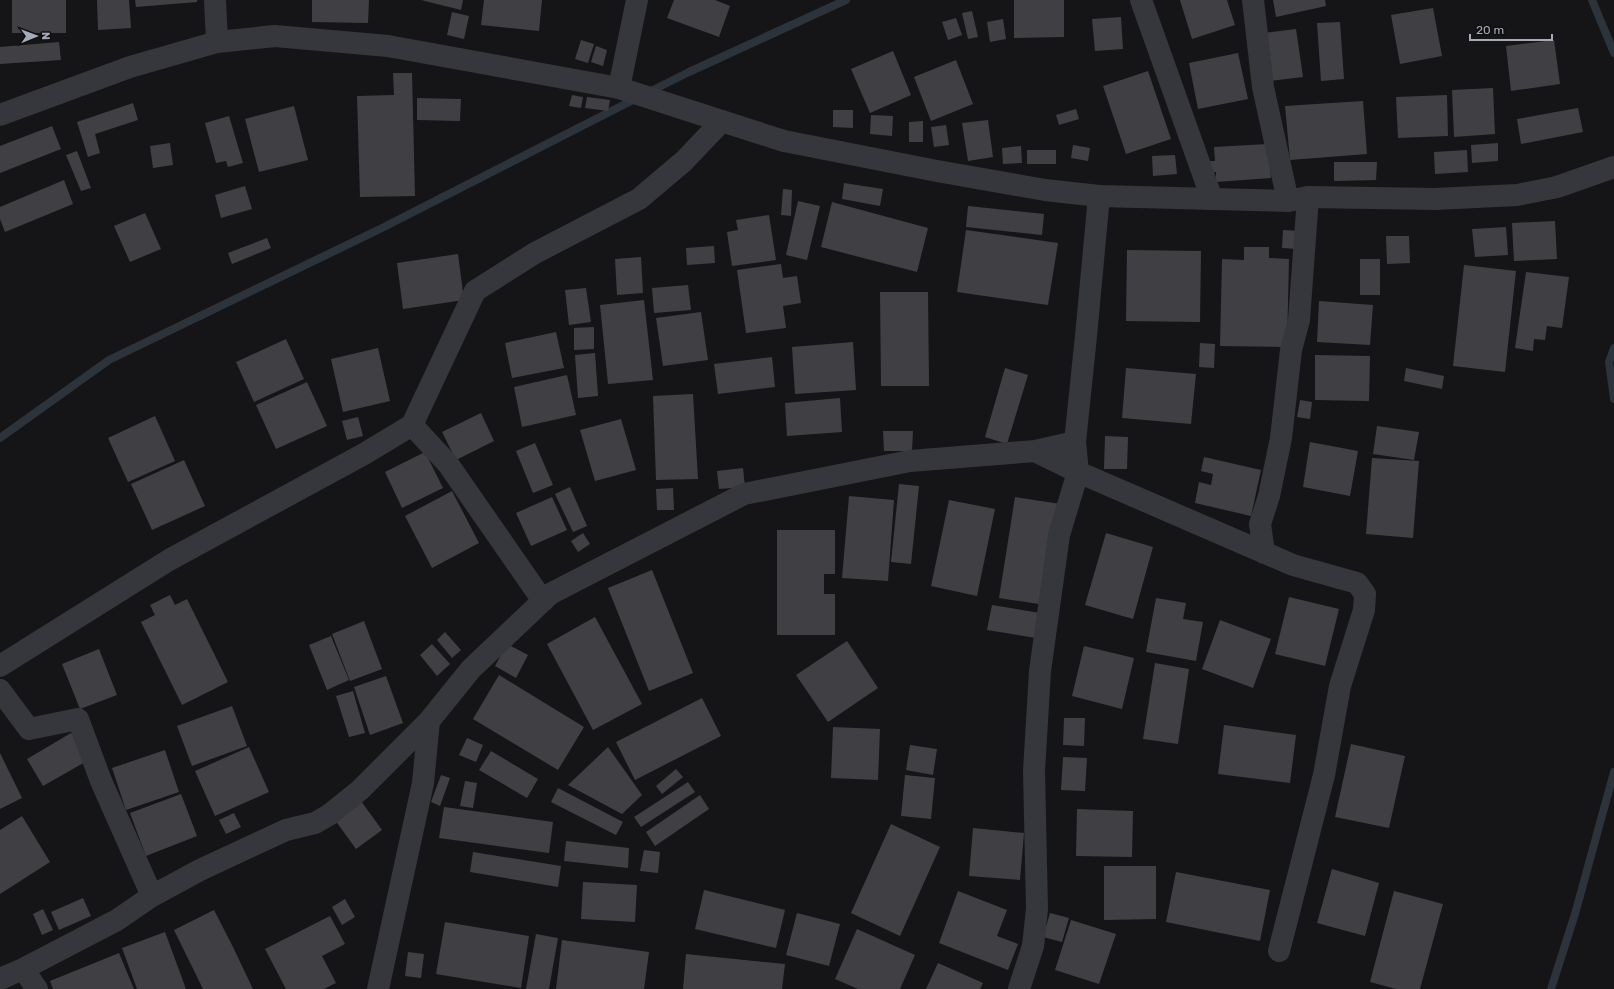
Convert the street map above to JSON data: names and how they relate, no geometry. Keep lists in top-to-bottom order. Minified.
{"scale_bar":"20 m","north":"right"}
